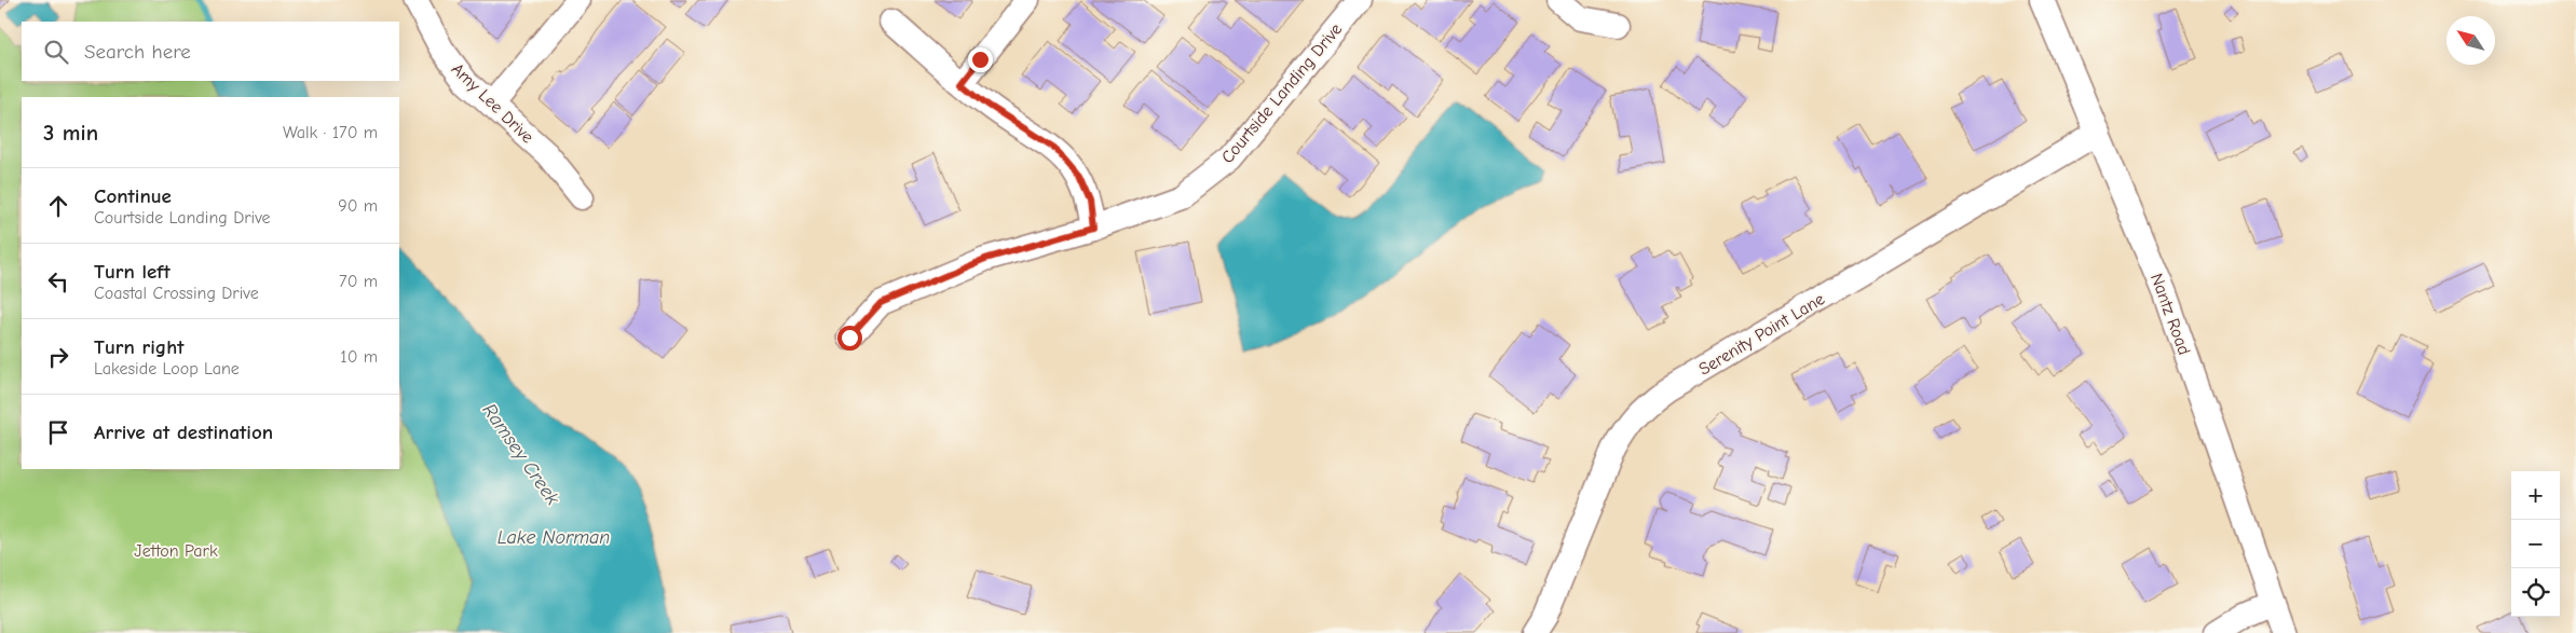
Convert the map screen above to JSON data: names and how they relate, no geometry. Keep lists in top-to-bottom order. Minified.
{"streets":{"street":["Courtside Landing Drive","Amy Lee Drive","Nantz Road","Serenity Point Lane"]},"crossings":[["Nantz Road","Serenity Point Lane"]],"water":["Ramsey Creek","Lake Norman"],"parks":["Jetton Park"],"north":"top left","page":{"search":"Search here","heading":["3 min","Walk · 170 m"],"list":[["Continue","Courtside Landing Drive","90 m"],["Turn left","Coastal Crossing Drive","70 m"],["Turn right","Lakeside Loop Lane","10 m"],"Arrive at destination"],"map_buttons":["+","−"]}}
